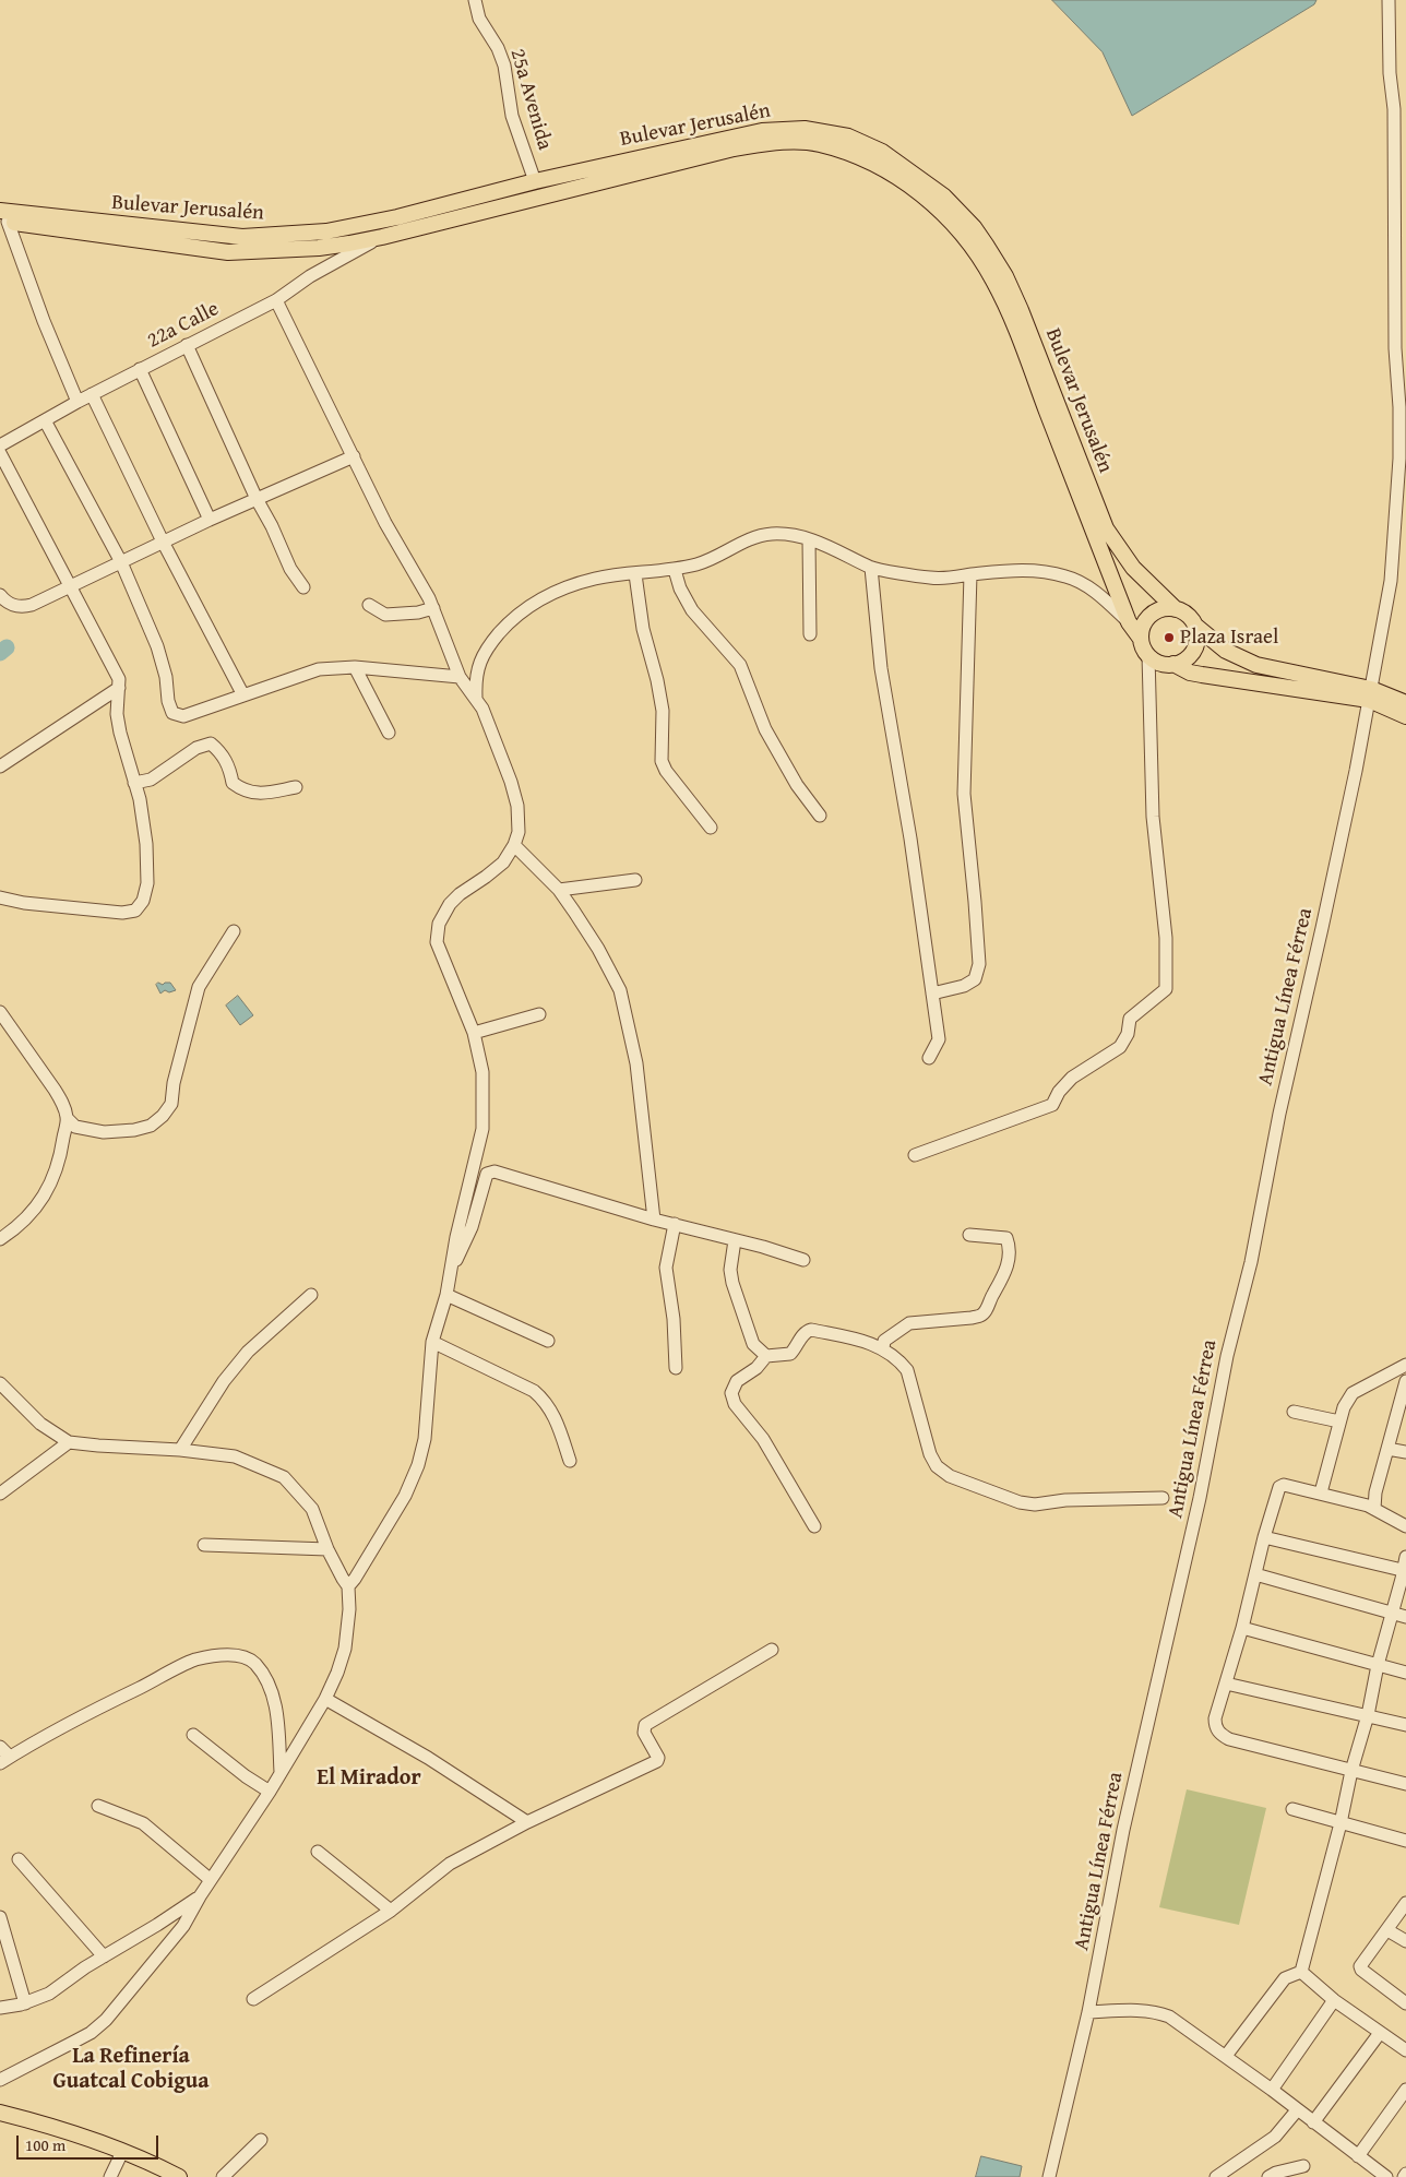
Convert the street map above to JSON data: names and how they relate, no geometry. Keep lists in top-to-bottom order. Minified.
{"streets":{"main road":["Bulevar Jerusalén"],"street":["25a Avenida","22a Calle","Antigua Línea Férrea"]},"crossings":[["25a Avenida","Bulevar Jerusalén"],["Bulevar Jerusalén","22a Calle"]],"districts":["El Mirador","La Refinería Guatcal Cobigua"],"places":["Plaza Israel"],"scale_bar":"100 m"}
